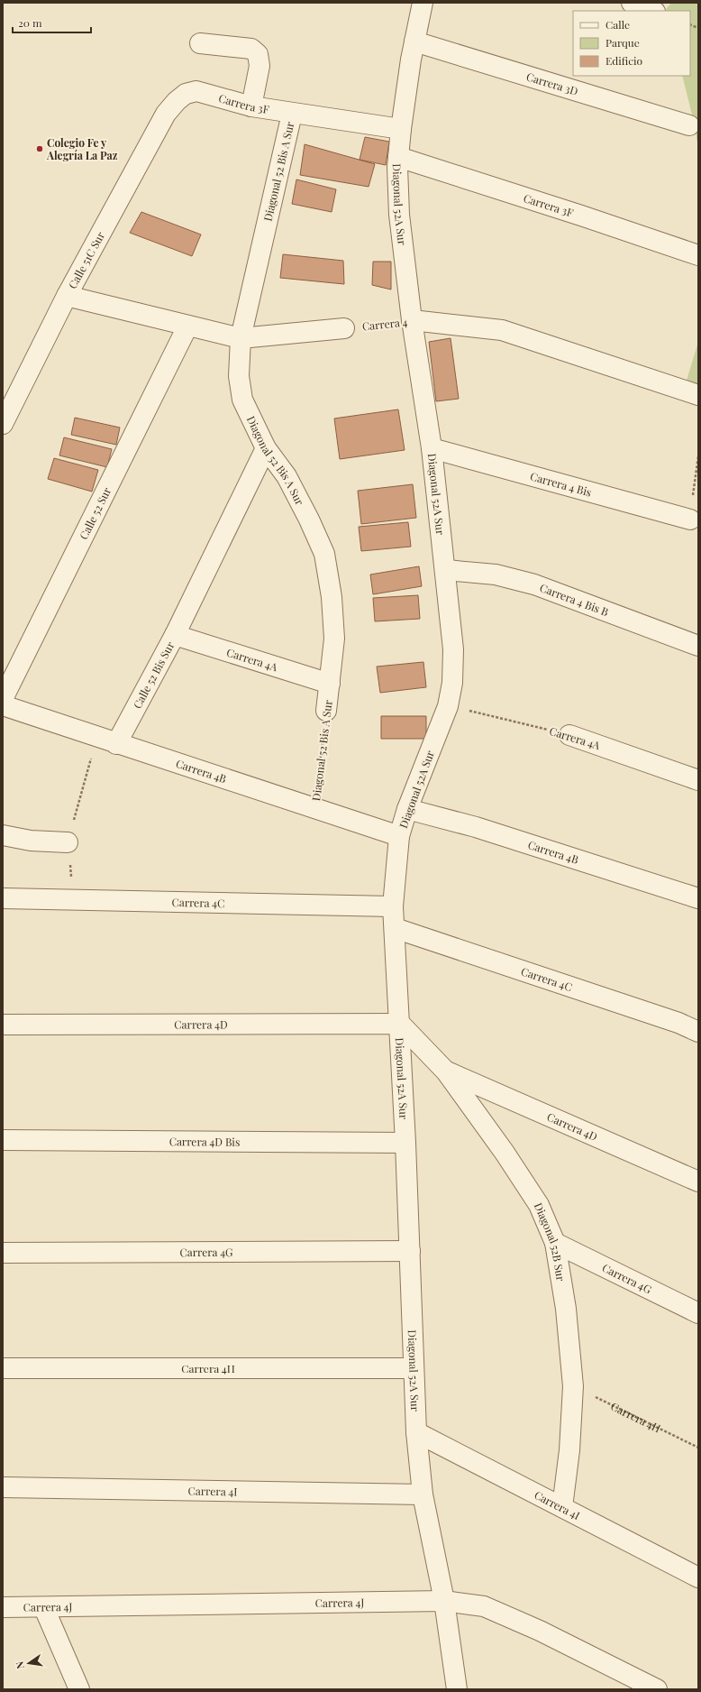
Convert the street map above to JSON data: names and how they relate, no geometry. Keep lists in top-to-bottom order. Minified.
{"streets":{"street":["Carrera 3D","Carrera 3F","Diagonal 52 Bis A Sur","Diagonal 52A Sur","Calle 51C Sur","Carrera 4","Carrera 4 Bis","Calle 52 Sur","Carrera 4 Bis B","Carrera 4A","Calle 52 Bis Sur","Carrera 4B","Carrera 4C","Carrera 4D","Carrera 4D Bis","Diagonal 52B Sur","Carrera 4G","Carrera 4H","Carrera 4I","Carrera 4J"]},"crossings":[["Carrera 3D","Diagonal 52A Sur"],["Carrera 3F","Diagonal 52 Bis A Sur"],["Carrera 3F","Diagonal 52A Sur"],["Carrera 3F","Calle 51C Sur"],["Diagonal 52 Bis A Sur","Carrera 4A"],["Diagonal 52 Bis A Sur","Calle 52 Bis Sur"],["Diagonal 52 Bis A Sur","Carrera 4B"],["Diagonal 52A Sur","Carrera 4"],["Diagonal 52A Sur","Carrera 4 Bis"],["Diagonal 52A Sur","Carrera 4 Bis B"],["Diagonal 52A Sur","Carrera 4A"],["Diagonal 52A Sur","Carrera 4B"],["Diagonal 52A Sur","Carrera 4C"],["Diagonal 52A Sur","Carrera 4D"],["Diagonal 52A Sur","Carrera 4D Bis"],["Diagonal 52A Sur","Diagonal 52B Sur"],["Diagonal 52A Sur","Carrera 4G"],["Diagonal 52A Sur","Carrera 4H"],["Diagonal 52A Sur","Carrera 4I"],["Diagonal 52A Sur","Carrera 4J"],["Carrera 4A","Calle 52 Bis Sur"],["Calle 52 Bis Sur","Carrera 4B"],["Carrera 4D","Diagonal 52B Sur"],["Diagonal 52B Sur","Carrera 4G"],["Diagonal 52B Sur","Carrera 4H"],["Diagonal 52B Sur","Carrera 4I"]],"places":["Colegio Fe y Alegría La Paz"],"legend":["Calle","Parque","Edificio"],"scale_bar":"20 m","north":"left"}
